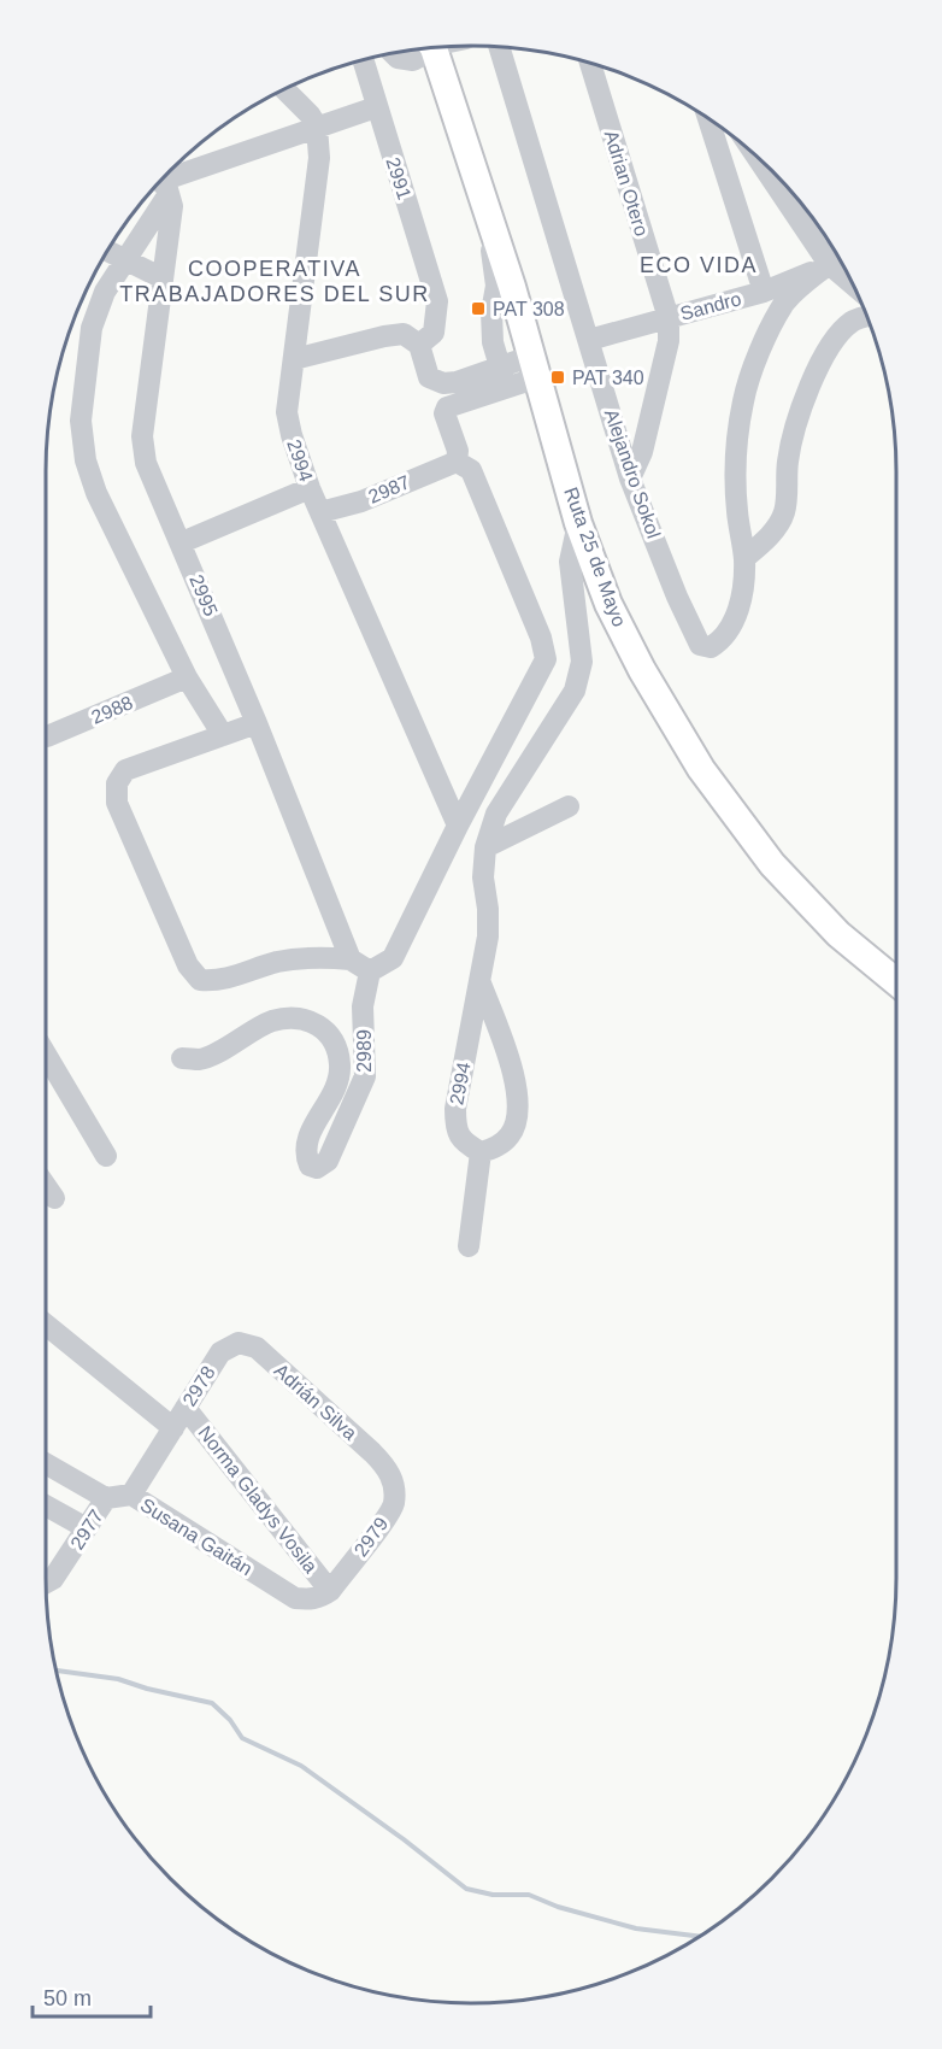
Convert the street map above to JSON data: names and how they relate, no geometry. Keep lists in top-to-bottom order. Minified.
{"streets":{"main road":["Ruta 25 de Mayo"],"street":["2991","Adrian Otero","Sandro","2994","Alejandro Sokol","2987","2995","2988","2989","2978","Adrián Silva","Norma Gladys Vosila","2977","Susana Gaitán","2979"]},"crossings":[["Adrian Otero","Sandro"],["Adrian Otero","Alejandro Sokol"],["Sandro","Alejandro Sokol"],["2994","2987"],["2978","Adrián Silva"],["2978","Norma Gladys Vosila"],["2978","Susana Gaitán"],["Adrián Silva","2979"],["Norma Gladys Vosila","Susana Gaitán"],["Norma Gladys Vosila","2979"],["2977","Susana Gaitán"],["Susana Gaitán","2979"]],"districts":["ECO VIDA","COOPERATIVA TRABAJADORES DEL SUR"],"places":{"transit":["PAT 308","PAT 340"]},"scale_bar":"50 m"}
